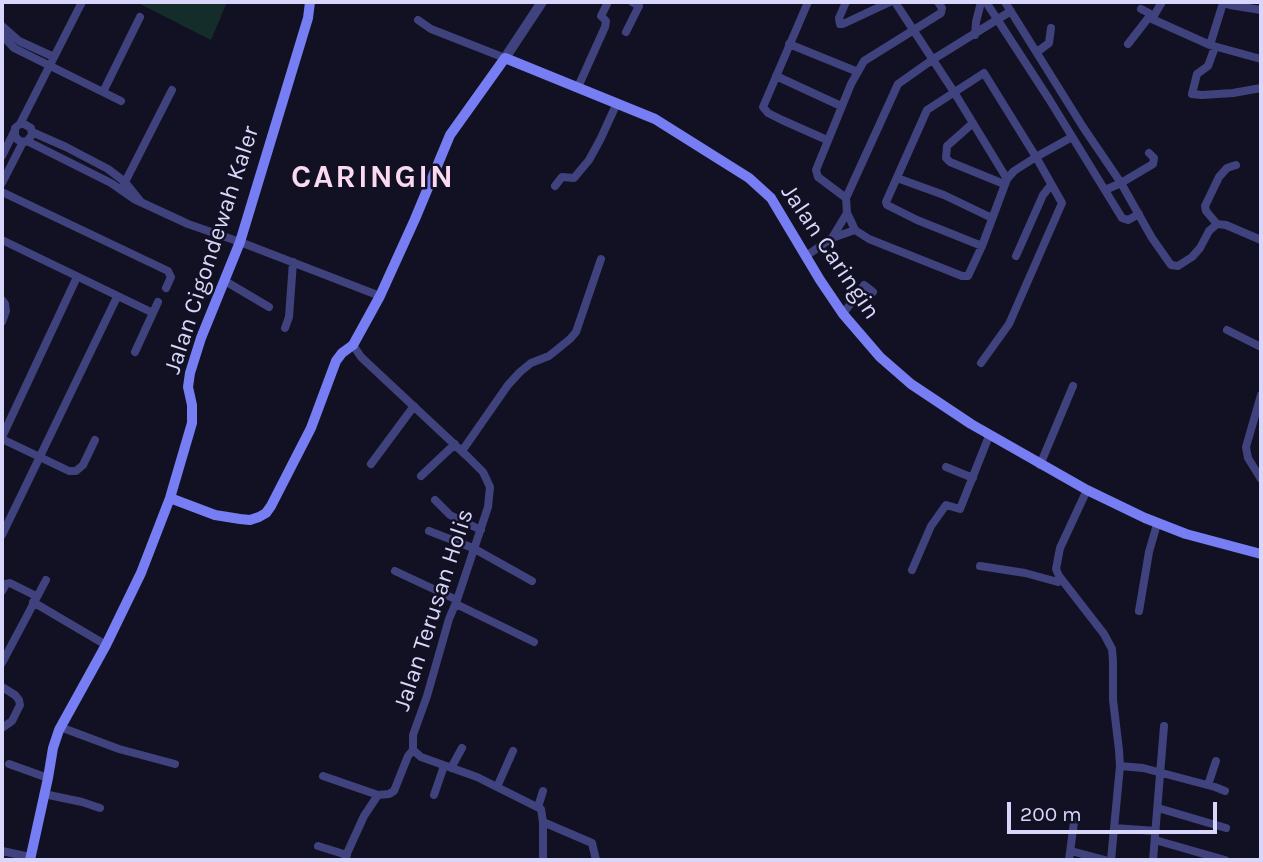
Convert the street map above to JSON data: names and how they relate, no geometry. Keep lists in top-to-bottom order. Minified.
{"streets":{"main road":["Jalan Cigondewah Kaler","Jalan Caringin"],"street":["Jalan Terusan Holis"]},"districts":["CARINGIN"],"scale_bar":"200 m"}
